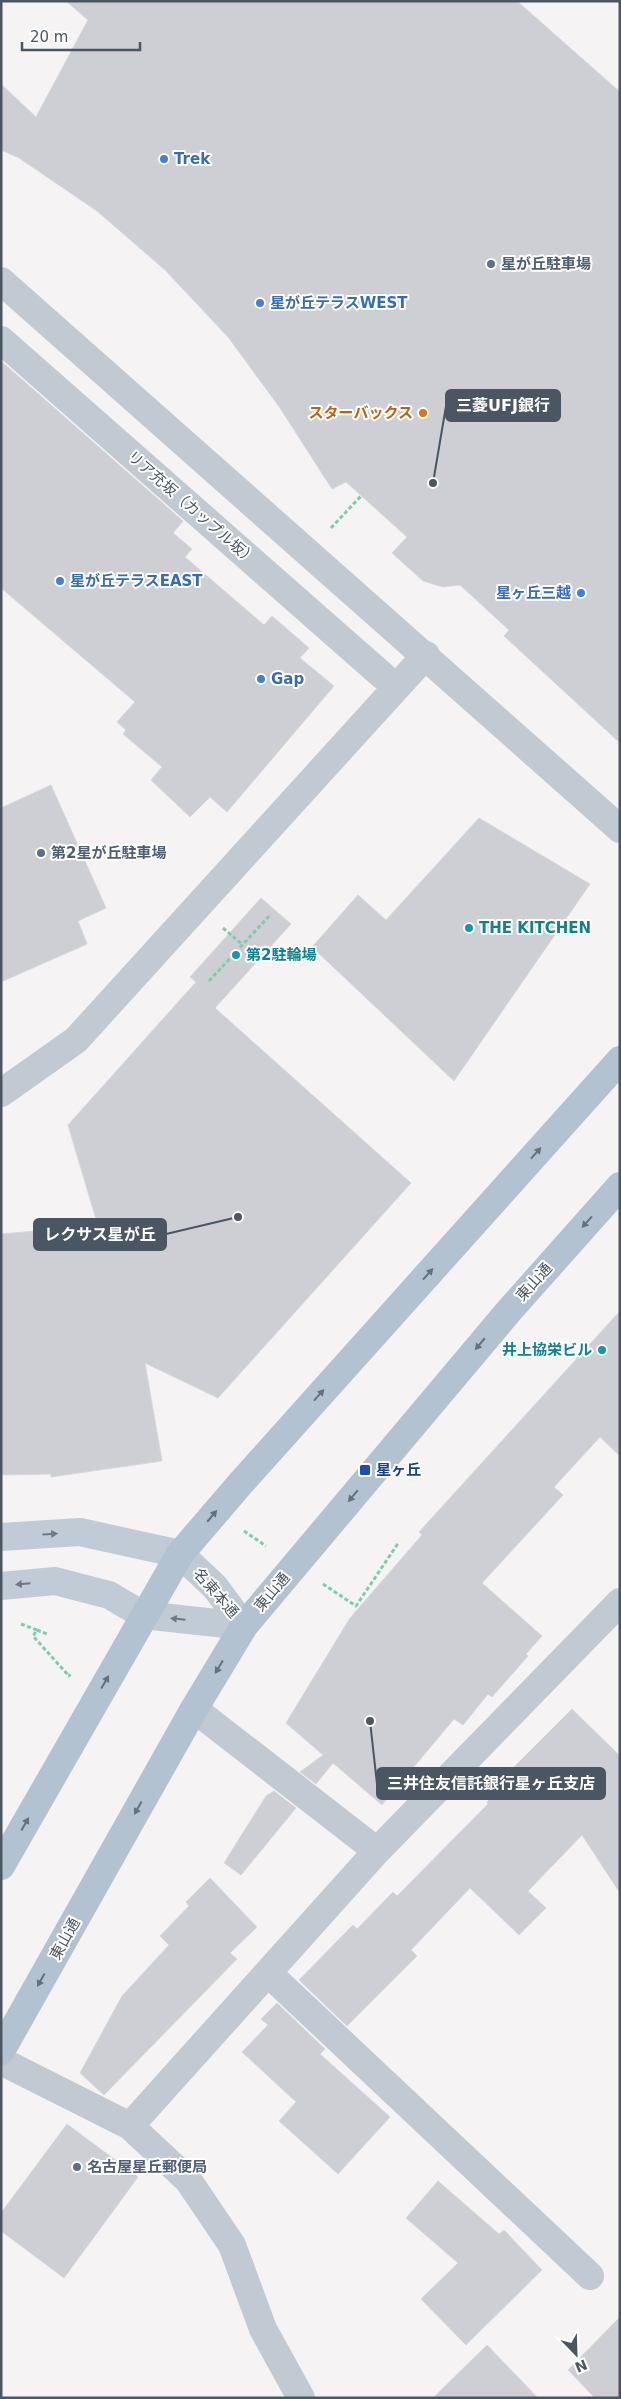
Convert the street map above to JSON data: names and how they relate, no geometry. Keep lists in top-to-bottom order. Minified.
{"streets":{"main road":["東山通","名東本通"],"street":["リア充坂（カップル坂）"]},"crossings":[["東山通","名東本通"]],"places":{"other":["Trek","星が丘駐車場","星が丘テラスWEST","スターバックス","三菱UFJ銀行","星が丘テラスEAST","星ヶ丘三越","Gap","第2星が丘駐車場","THE KITCHEN","第2駐輪場","レクサス星が丘","井上協栄ビル","三井住友信託銀行星ヶ丘支店","名古屋星丘郵便局"],"transit":["星ヶ丘"]},"scale_bar":"20 m","north":"bottom right"}
